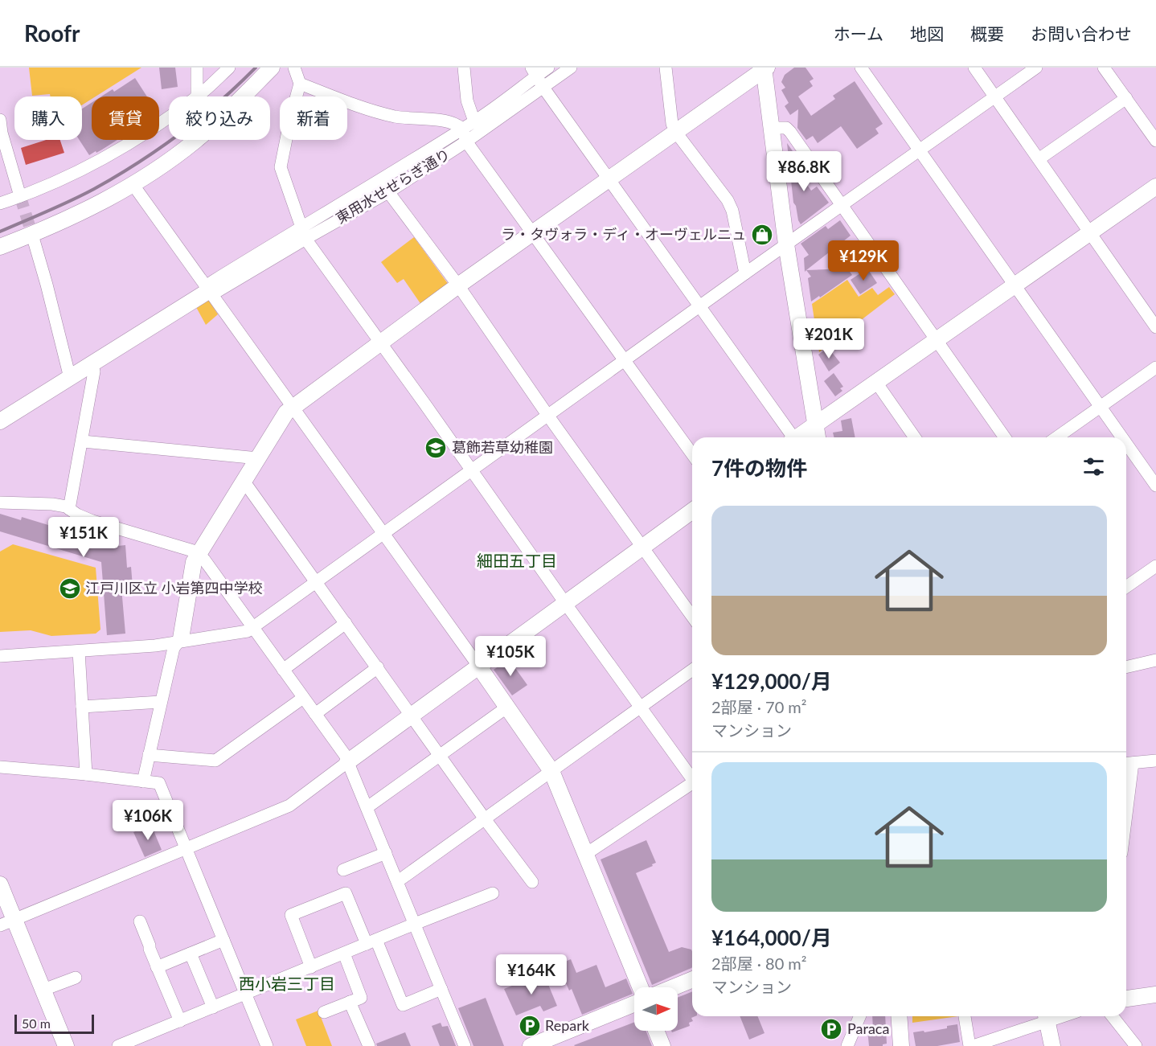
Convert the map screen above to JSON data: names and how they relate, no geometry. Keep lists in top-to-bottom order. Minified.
{"streets":{"street":["東用水せせらぎ通り"]},"districts":["細田五丁目","西小岩三丁目"],"places":{"shop":["ラ・タヴォラ・ディ・オーヴェルニュ"],"school or university":["葛飾若草幼稚園","江戸川区立 小岩第四中学校"],"parking":["Repark","Paraca"]},"scale_bar":"50 m","north":"right","page":{"header":"Roofr","nav":["ホーム","地図","概要","お問い合わせ"],"chip":["購入","賃貸","絞り込み","新着"],"price":["¥86.8K","¥129K","¥201K","¥151K","¥105K","¥106K","¥164K"],"heading":"7件の物件","list":[{"name":"¥129,000/月","note":"2部屋 · 70 m² · マンション"},{"name":"¥164,000/月","note":"2部屋 · 80 m² · マンション"}],"scale":"50 m"}}
